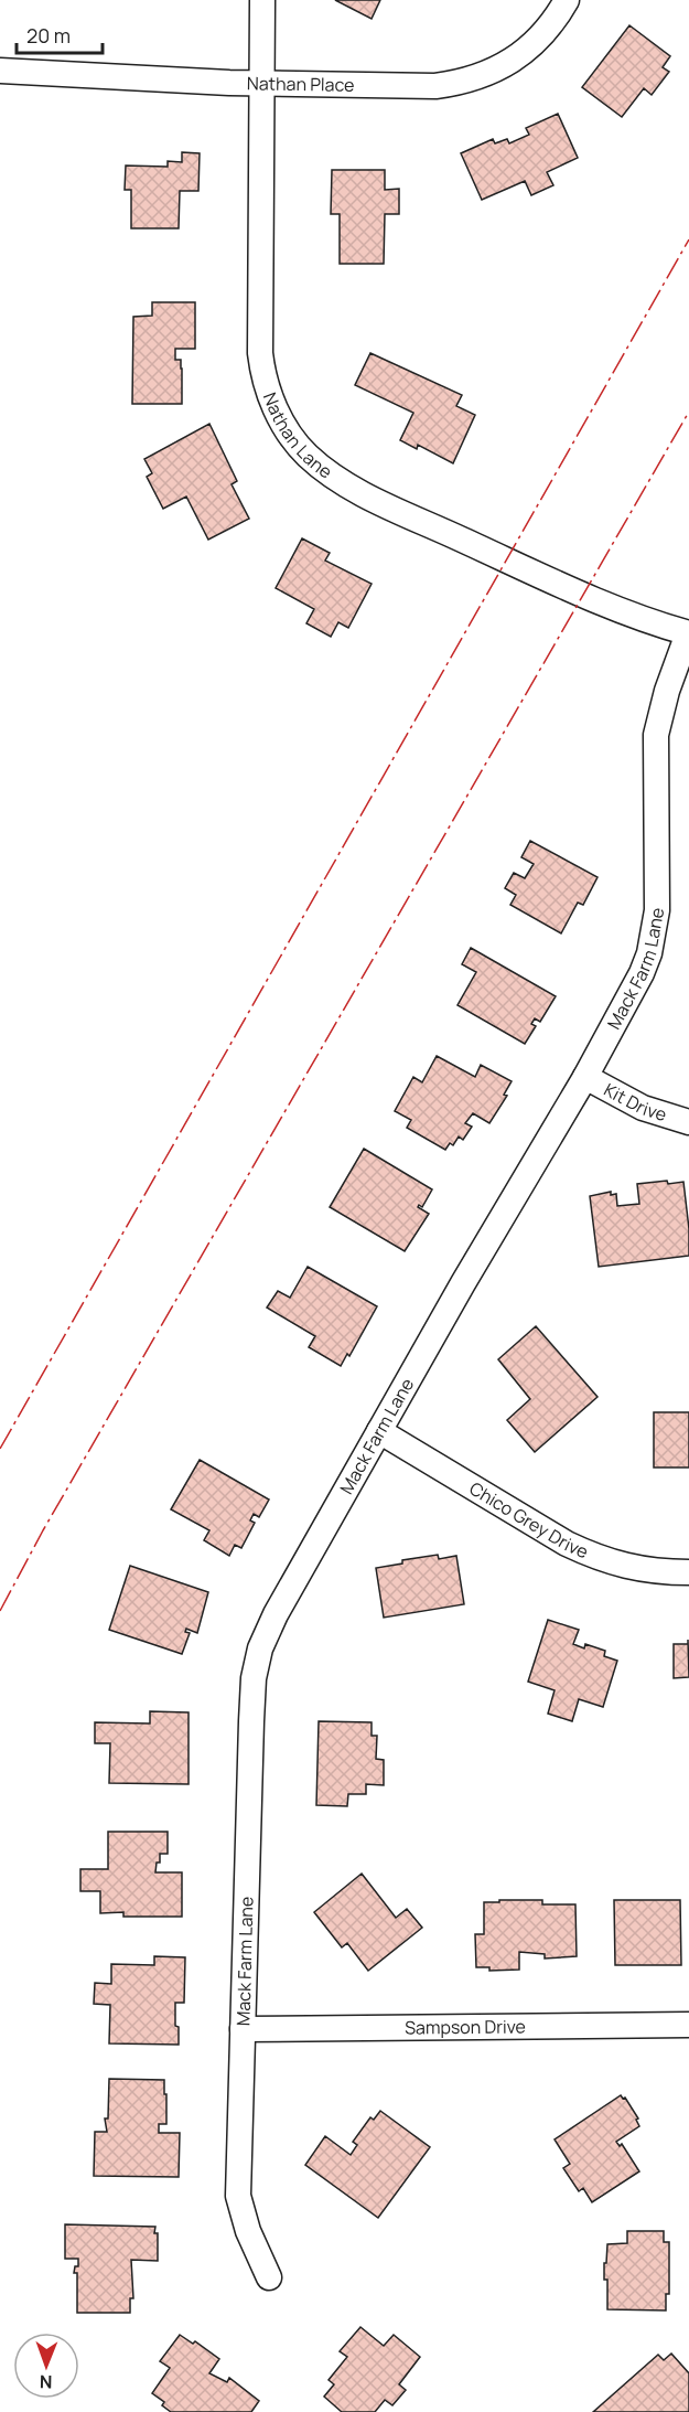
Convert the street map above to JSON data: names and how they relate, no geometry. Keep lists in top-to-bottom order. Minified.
{"streets":{"street":["Nathan Place","Nathan Lane","Mack Farm Lane","Kit Drive","Chico Grey Drive","Sampson Drive"]},"crossings":[["Nathan Place","Nathan Lane"],["Nathan Lane","Mack Farm Lane"],["Mack Farm Lane","Kit Drive"],["Mack Farm Lane","Chico Grey Drive"],["Mack Farm Lane","Sampson Drive"]],"scale_bar":"20 m","north":"bottom"}
